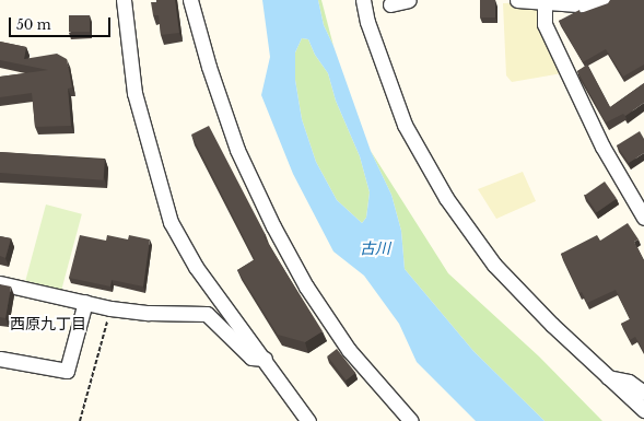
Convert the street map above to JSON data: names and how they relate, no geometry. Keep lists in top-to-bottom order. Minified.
{"districts":["西原九丁目"],"water":["古川"],"scale_bar":"50 m"}
